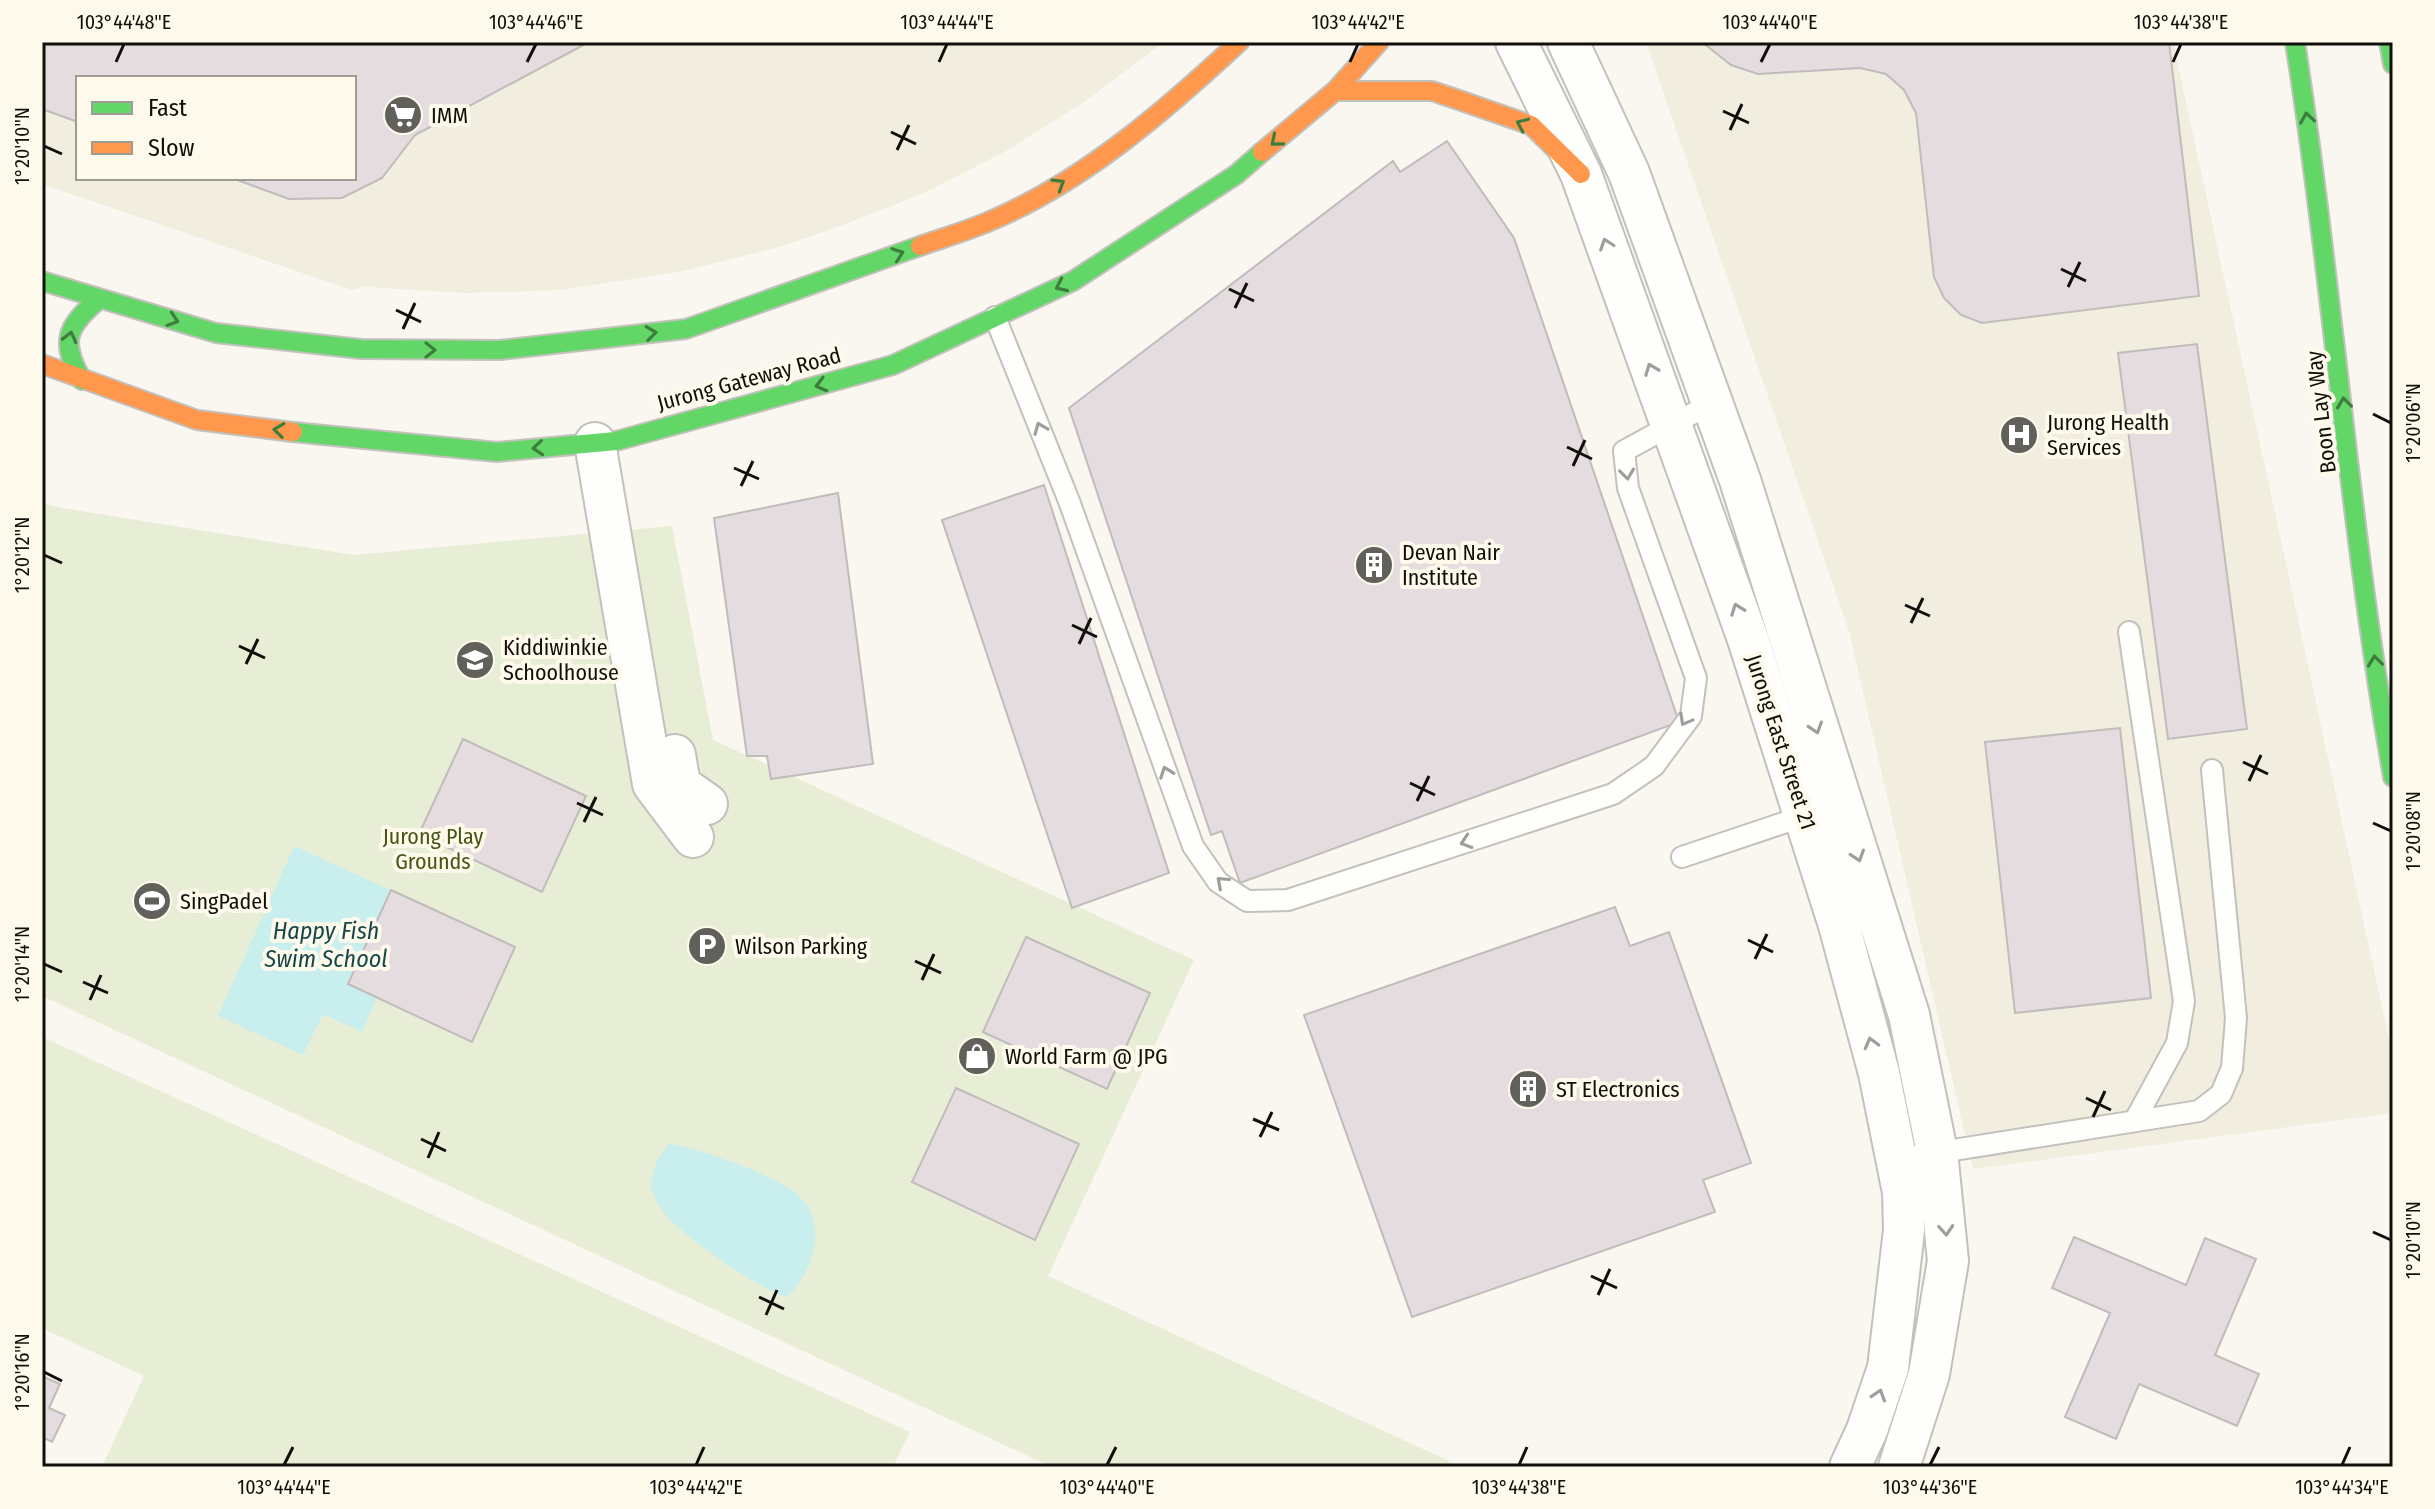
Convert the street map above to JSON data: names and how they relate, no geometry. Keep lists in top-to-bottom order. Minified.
{"streets":{"main road":["Jurong Gateway Road","Boon Lay Way"],"street":["Jurong East Street 21"]},"one_way":["Boon Lay Way"],"water":["Happy Fish Swim School"],"parks":["Jurong Play Grounds"],"places":{"supermarket":["IMM"],"hospital":["Jurong Health Services"],"building":["Devan Nair Institute","ST Electronics"],"school or university":["Kiddiwinkie Schoolhouse"],"sports":["SingPadel"],"parking":["Wilson Parking"],"shop":["World Farm @ JPG"]},"legend":["Fast","Slow"],"coordinates":["103°44'48\"E","103°44'46\"E","103°44'44\"E","103°44'42\"E","103°44'40\"E","103°44'38\"E","1°20'10\"N","1°20'06\"N","1°20'12\"N","1°20'08\"N","1°20'14\"N","1°20'16\"N","103°44'36\"E","103°44'34\"E"]}
